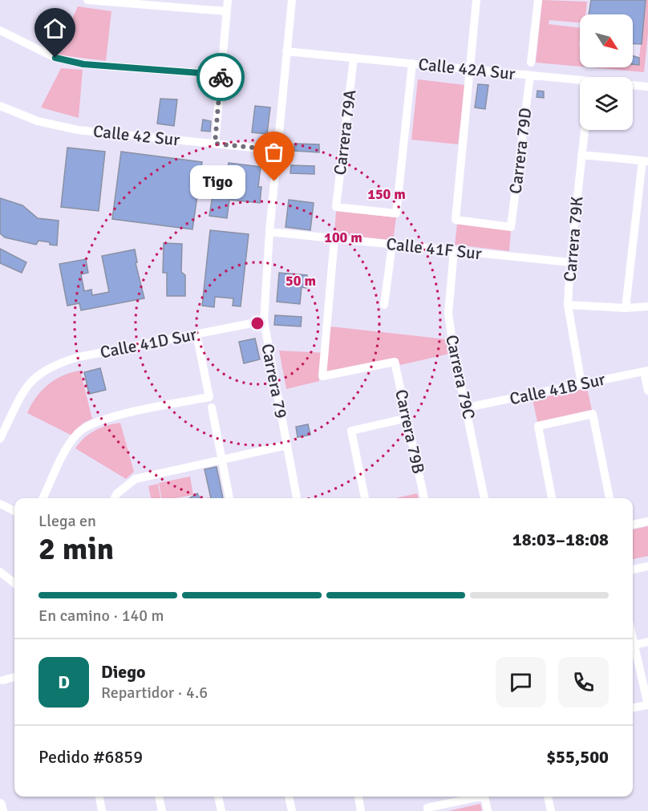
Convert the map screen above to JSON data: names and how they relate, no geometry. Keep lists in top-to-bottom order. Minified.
{"streets":{"street":["Calle 42A Sur","Carrera 79A","Calle 42 Sur","Carrera 79D","Carrera 79K","Calle 41F Sur","Calle 41D Sur","Carrera 79C","Carrera 79","Calle 41B Sur","Carrera 79B"]},"crossings":[["Calle 42A Sur","Carrera 79A"],["Calle 42A Sur","Carrera 79D"],["Calle 42A Sur","Carrera 79"],["Calle 42 Sur","Carrera 79"],["Carrera 79K","Calle 41F Sur"],["Carrera 79K","Calle 41B Sur"],["Calle 41F Sur","Carrera 79C"],["Calle 41F Sur","Carrera 79"],["Calle 41F Sur","Carrera 79B"],["Calle 41D Sur","Carrera 79"],["Carrera 79C","Calle 41B Sur"]],"places":["Tigo"],"north":"bottom right","page":{"bubble":"Tigo","heading":["2 min","Llega en","18:03–18:08"],"panel":["Diego","Repartidor · 4.6","Pedido #6859","$55,500"],"bar":"En camino · 140 m","round":"D"},"rings":["150 m","100 m","50 m"]}
